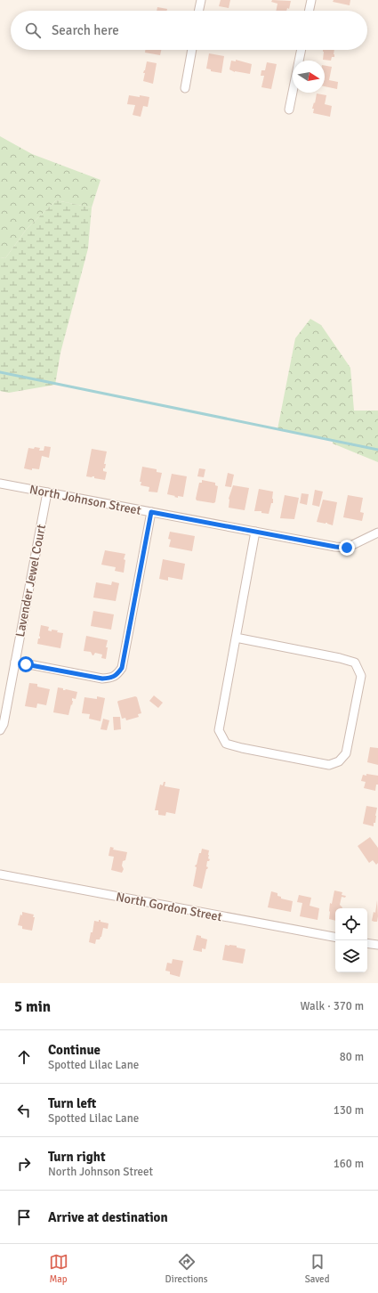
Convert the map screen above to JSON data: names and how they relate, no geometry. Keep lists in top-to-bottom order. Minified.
{"streets":{"street":["North Johnson Street","Lavender Jewel Court","North Gordon Street"]},"crossings":[["North Johnson Street","Lavender Jewel Court"]],"north":"right","page":{"search":"Search here","heading":["5 min","Walk · 370 m"],"list":[["Continue","Spotted Lilac Lane","80 m"],["Turn left","Spotted Lilac Lane","130 m"],["Turn right","North Johnson Street","160 m"],"Arrive at destination"],"nav":["Map","Directions","Saved"]}}
